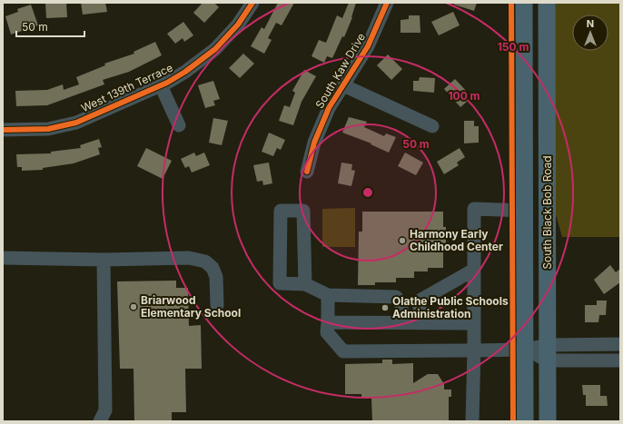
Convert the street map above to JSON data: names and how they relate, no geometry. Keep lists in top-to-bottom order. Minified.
{"streets":{"main road":["South Black Bob Road"],"street":["South Kaw Drive","West 139th Terrace"]},"places":["Harmony Early Childhood Center","Briarwood Elementary School","Olathe Public Schools Administration"],"scale_bar":"50 m","north":"top","rings":["150 m","100 m","50 m"]}
